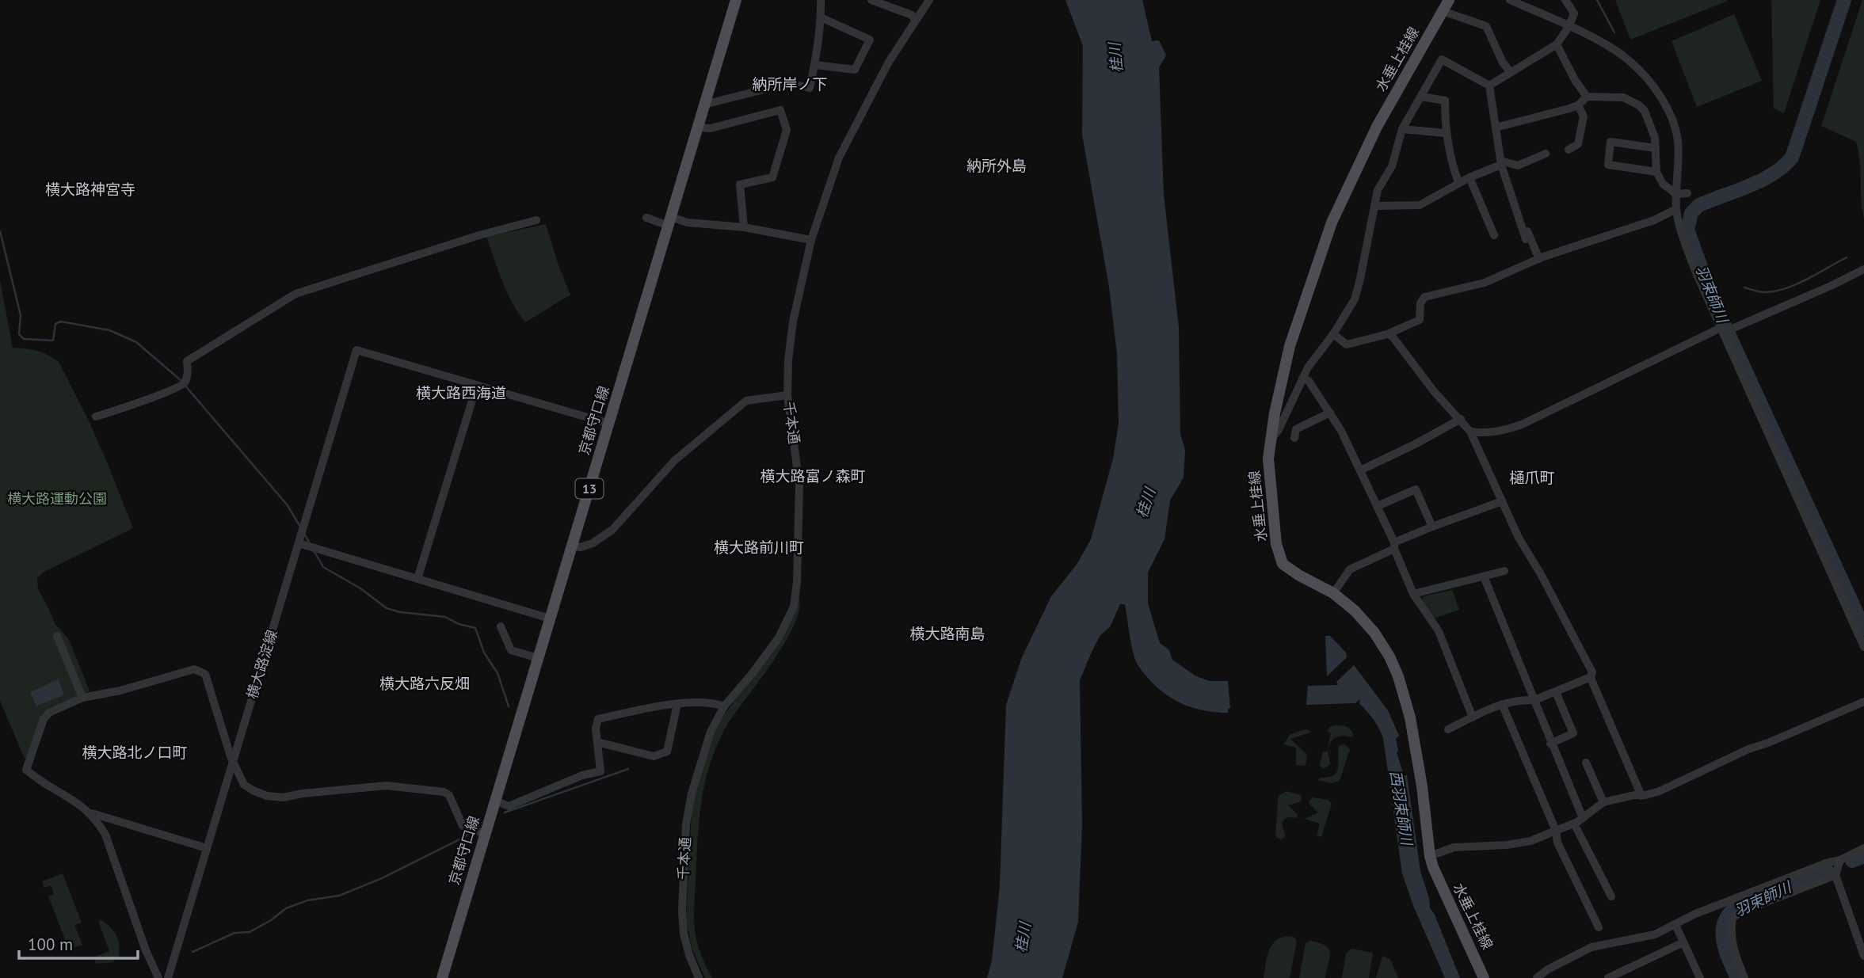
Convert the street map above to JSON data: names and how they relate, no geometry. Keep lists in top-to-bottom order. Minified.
{"streets":{"main road":["水垂上桂線","京都守口線","13"],"street":["千本通","横大路淀線"]},"districts":["納所岸ノ下","納所外島","横大路神宮寺","横大路西海道","横大路富ノ森町","樋爪町","横大路前川町","横大路南島","横大路六反畑","横大路北ノ口町"],"water":["桂川","羽束師川","西羽束師川"],"parks":["横大路運動公園"],"scale_bar":"100 m"}
